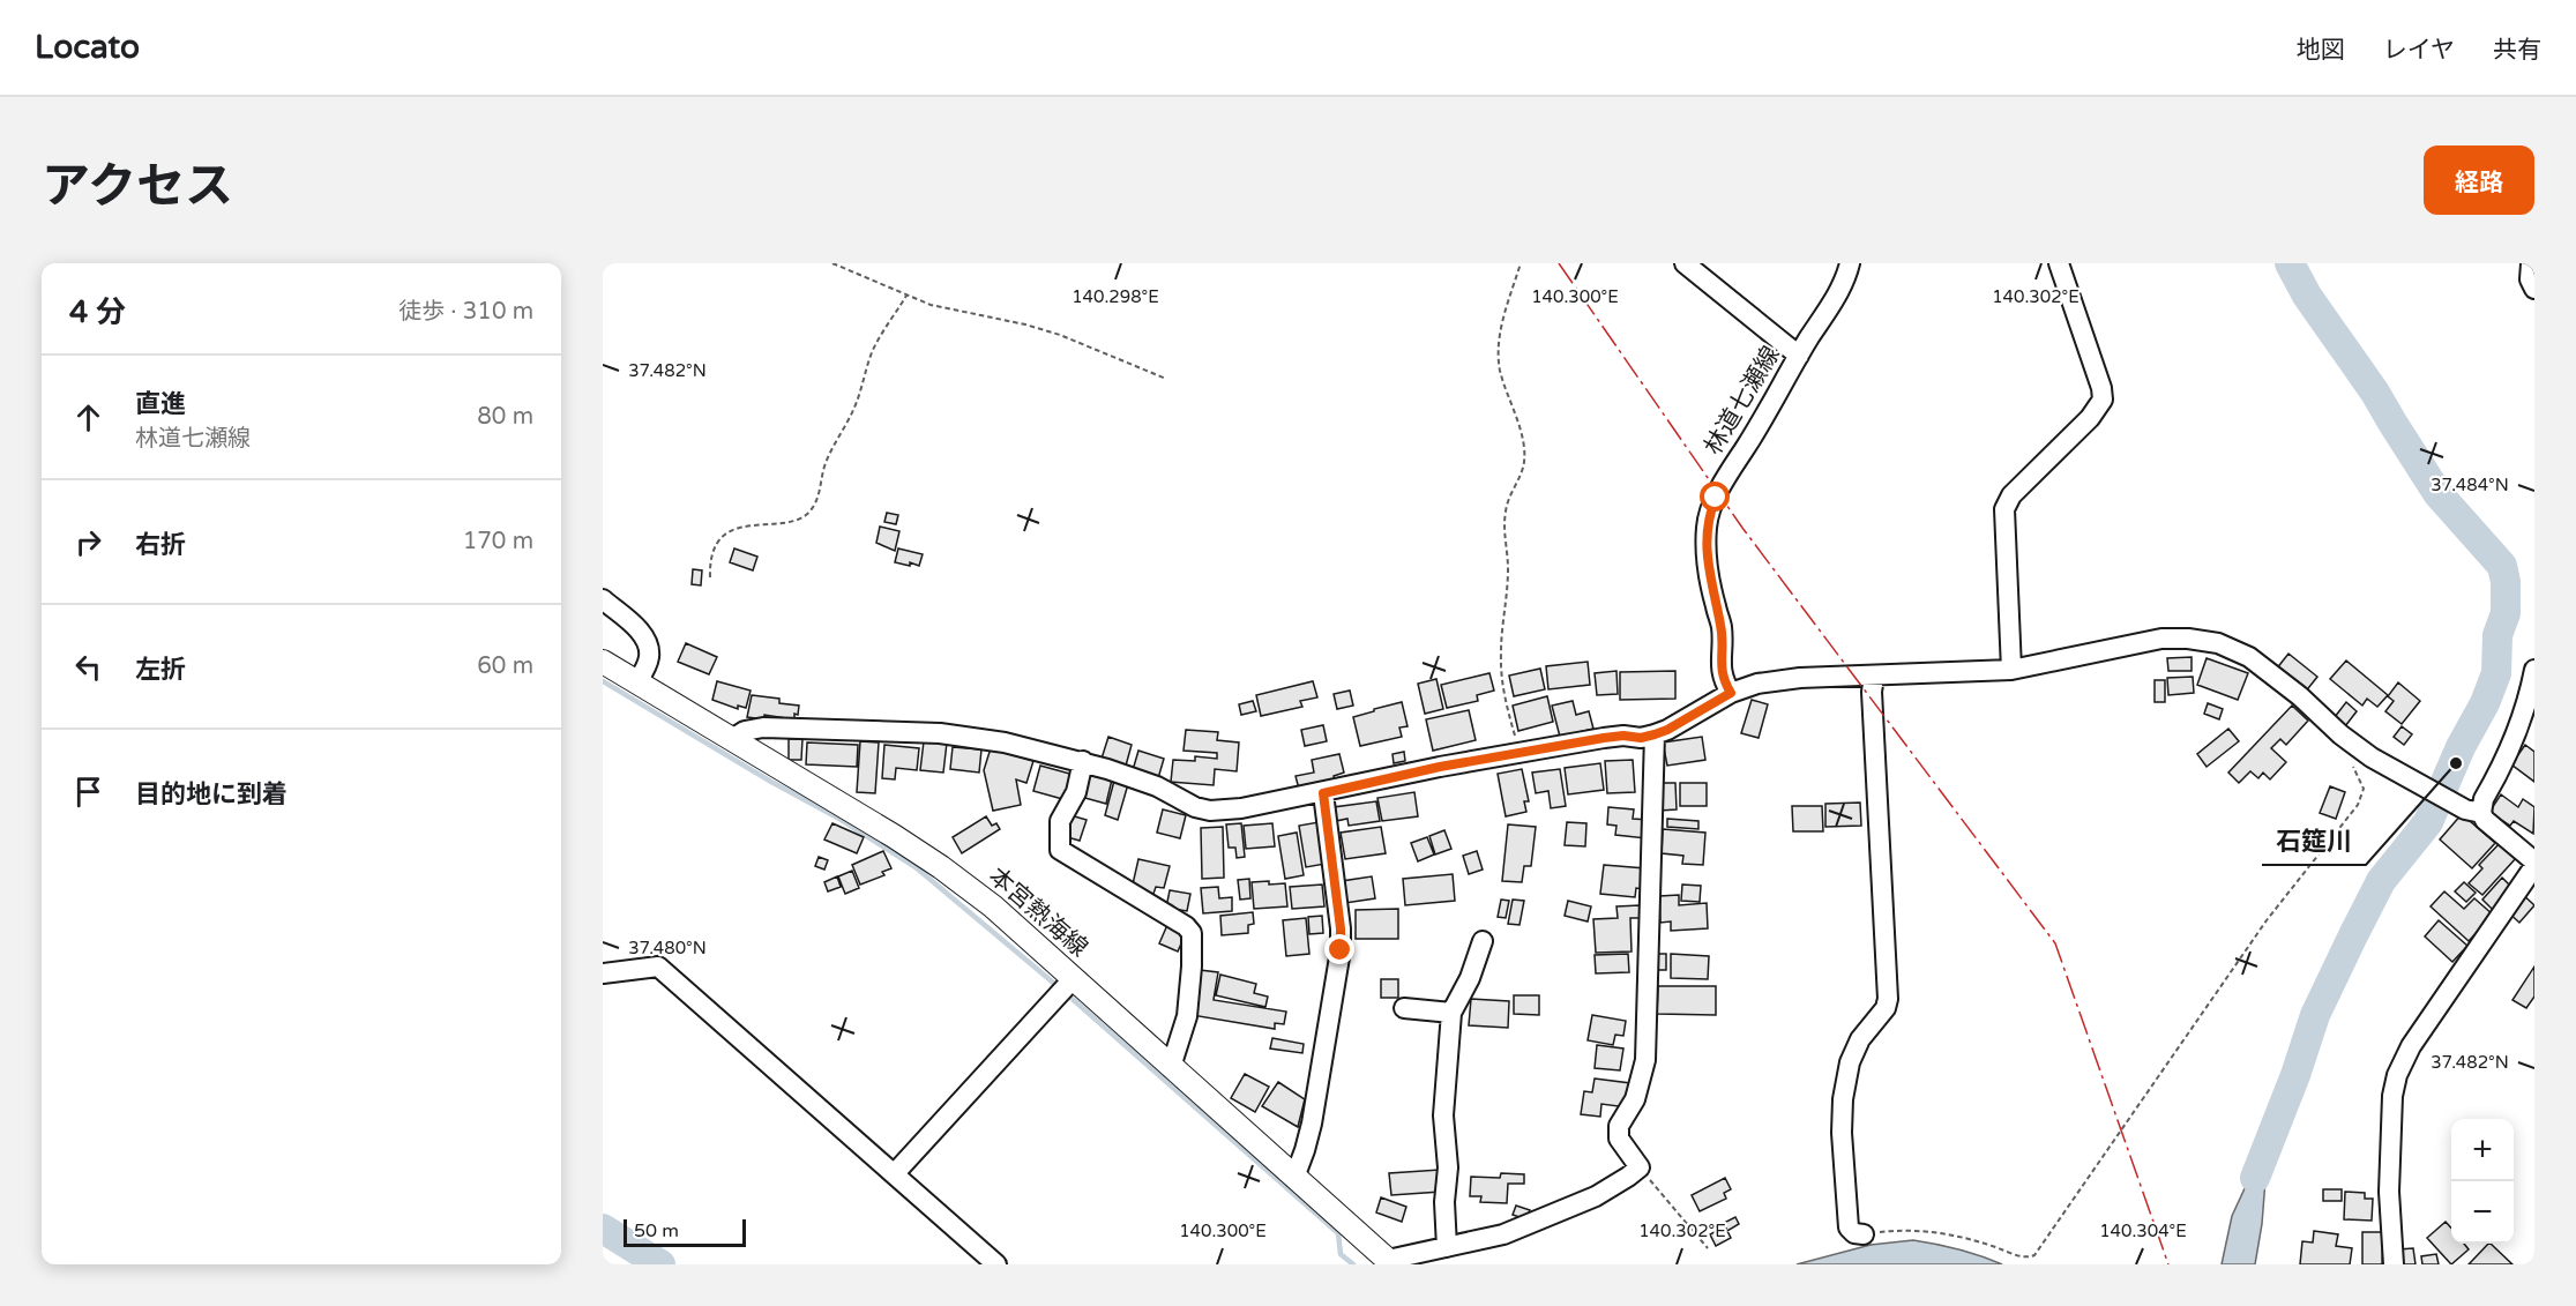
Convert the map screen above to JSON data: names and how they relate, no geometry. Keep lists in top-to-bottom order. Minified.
{"streets":{"main road":["本宮熱海線"],"street":["林道七瀬線"]},"places":["石筵川"],"scale_bar":"50 m","page":{"header":"Locato","nav":["地図","レイヤ","共有"],"title":"アクセス","buttons":"経路","heading":["4 分","徒歩 · 310 m"],"list":[["直進","林道七瀬線","80 m"],["右折","170 m"],["左折","60 m"],"目的地に到着"],"map_buttons":["+","−"],"scale":"50 m"},"coordinates":["140.298°E","140.300°E","140.302°E","37.482°N","37.484°N","37.480°N","140.304°E"]}
